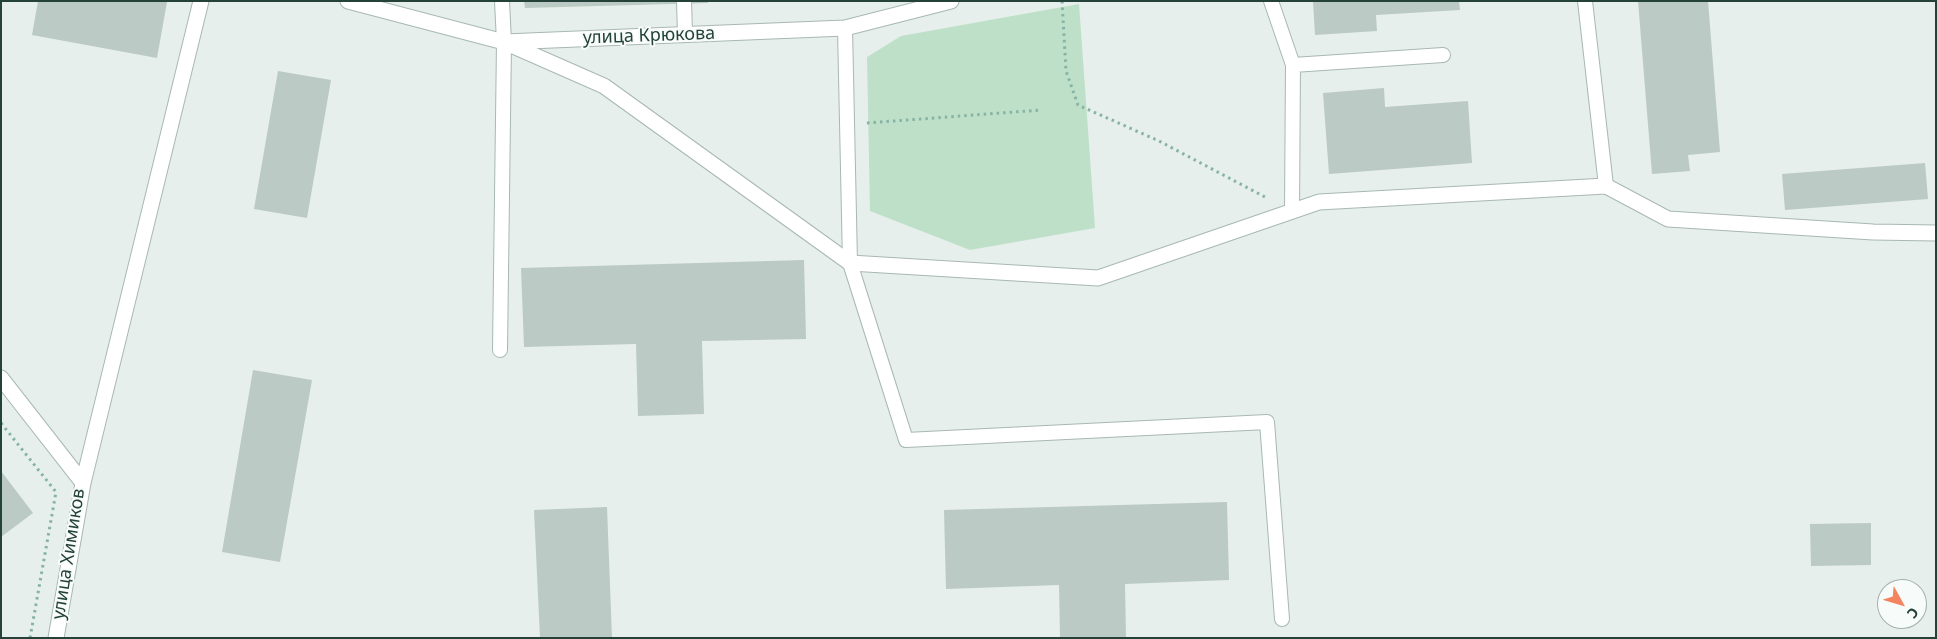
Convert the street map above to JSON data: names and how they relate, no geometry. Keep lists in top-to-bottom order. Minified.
{"streets":{"street":["улица Крюкова","улица Химиков"]},"north":"bottom right"}
